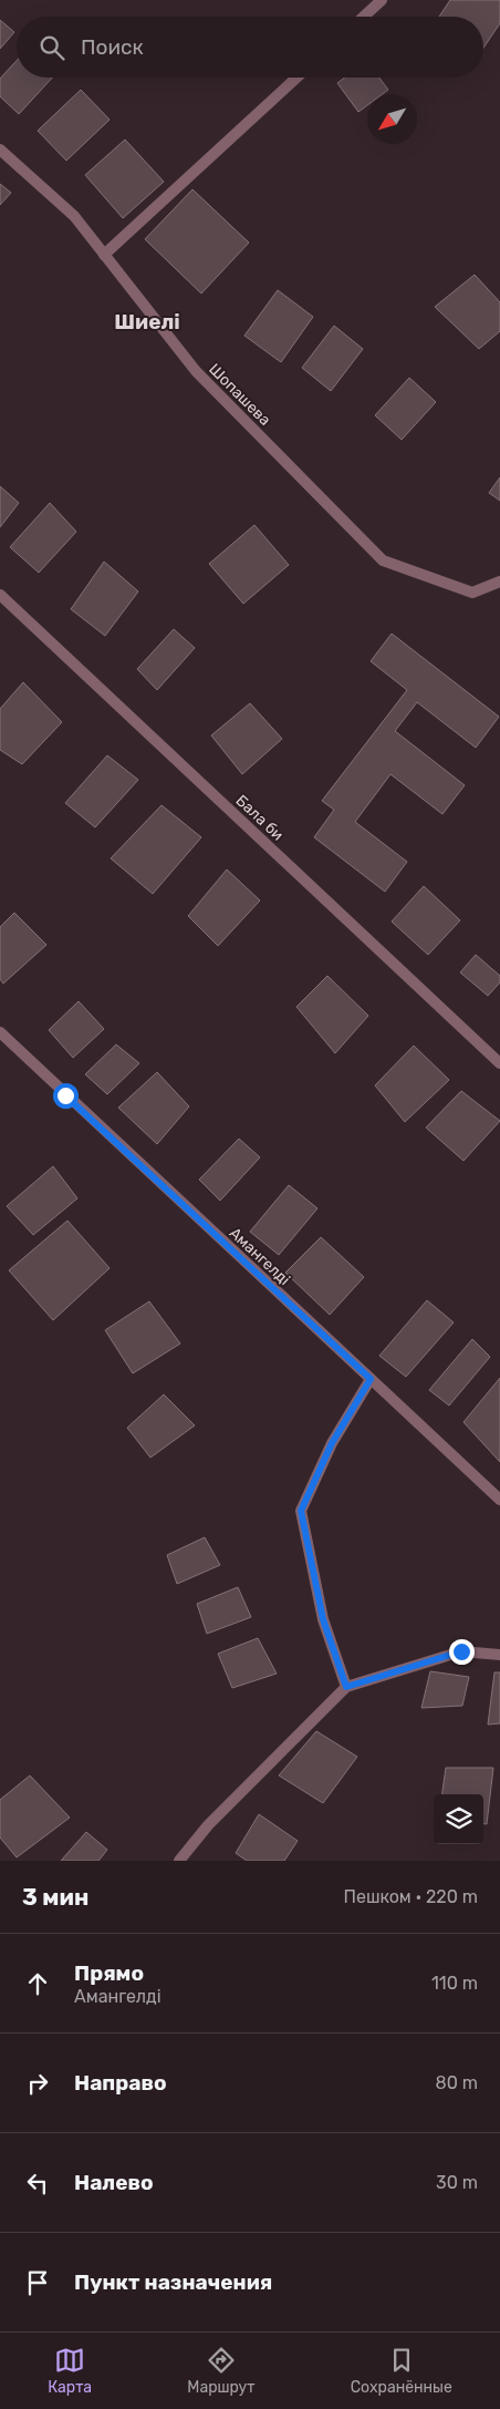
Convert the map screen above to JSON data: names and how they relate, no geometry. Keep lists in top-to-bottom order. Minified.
{"streets":{"street":["Шопашева","Бала би","Амангелді"]},"districts":["Шиелі"],"north":"bottom left","page":{"search":"Поиск","heading":["3 мин","Пешком · 220 m"],"list":[["Прямо","Амангелді","110 m"],["Направо","80 m"],["Налево","30 m"],"Пункт назначения"],"nav":["Карта","Маршрут","Сохранённые"]}}
